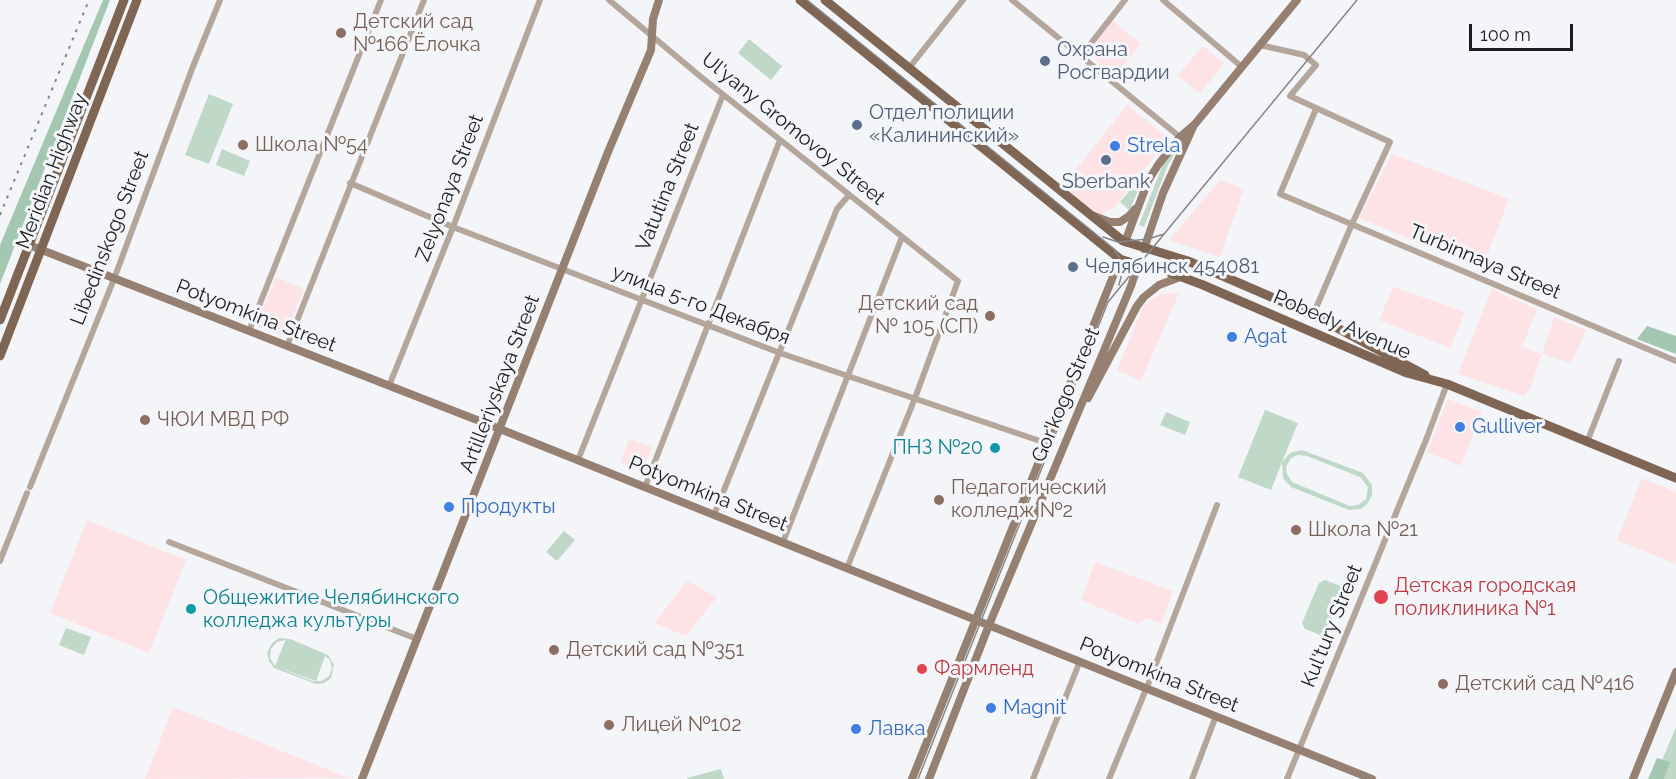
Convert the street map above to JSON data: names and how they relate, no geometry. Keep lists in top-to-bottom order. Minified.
{"streets":{"main road":["Meridian Highway","Pobedy Avenue","Gor'kogo Street"],"street":["Ul'yany Gromovoy Street","Vatutina Street","Zelyonaya Street","Libedinskogo Street","Turbinnaya Street","улица 5-го Декабря","Potyomkina Street","Artilleriyskaya Street","Kul'tury Street"]},"crossings":[["Ul'yany Gromovoy Street","Vatutina Street"],["Ul'yany Gromovoy Street","улица 5-го Декабря"],["Ul'yany Gromovoy Street","Artilleriyskaya Street"],["Meridian Highway","Potyomkina Street"],["Vatutina Street","улица 5-го Декабря"],["Vatutina Street","Potyomkina Street"],["Zelyonaya Street","улица 5-го Декабря"],["Zelyonaya Street","Potyomkina Street"],["Libedinskogo Street","Potyomkina Street"],["улица 5-го Декабря","Artilleriyskaya Street"],["улица 5-го Декабря","Gor'kogo Street"],["Potyomkina Street","Artilleriyskaya Street"],["Potyomkina Street","Gor'kogo Street"],["Potyomkina Street","Kul'tury Street"],["Pobedy Avenue","Gor'kogo Street"],["Pobedy Avenue","Kul'tury Street"]],"places":["Детский сад №166 Ёлочка","Охрана Росгвардии","Отдел полиции «Калининский»","Школа №54","Strela","Sberbank","Челябинск 454081","Детский сад № 105 (СП)","Agat","ЧЮИ МВД РФ","Gulliver","ПНЗ №20","Педагогический колледж №2","Продукты","Школа №21","Детская городская поликлиника №1","Общежитие Челябинского колледжа культуры","Детский сад №351","Фармленд","Детский сад №416","Magnit","Лицей №102","Лавка"],"scale_bar":"100 m"}
